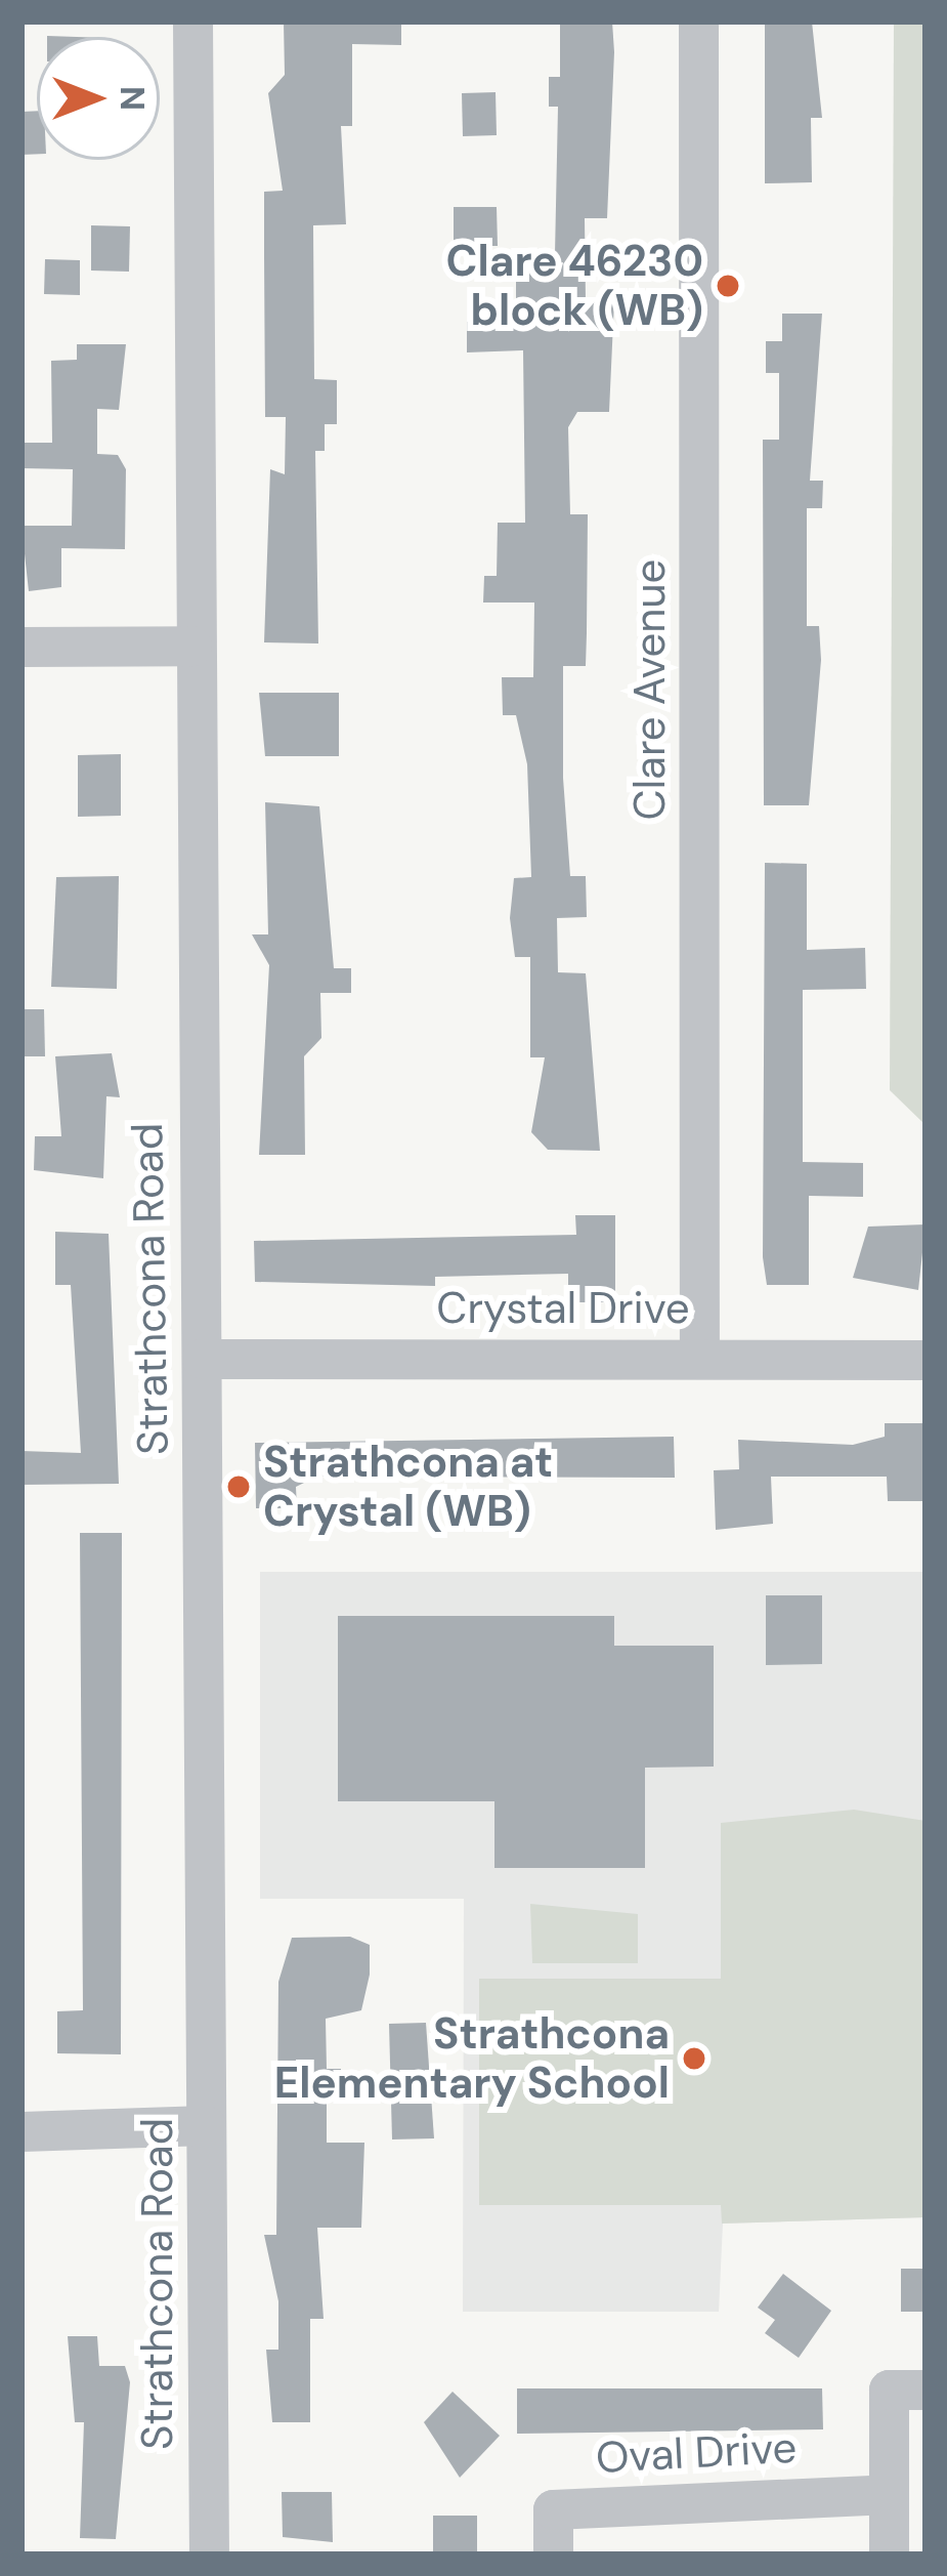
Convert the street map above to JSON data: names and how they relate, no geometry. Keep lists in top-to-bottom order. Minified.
{"streets":{"street":["Clare Avenue","Strathcona Road","Crystal Drive","Oval Drive"]},"crossings":[["Clare Avenue","Crystal Drive"],["Strathcona Road","Crystal Drive"]],"places":["Clare 46230 block (WB)","Strathcona at Crystal (WB)","Strathcona Elementary School"],"north":"right"}
